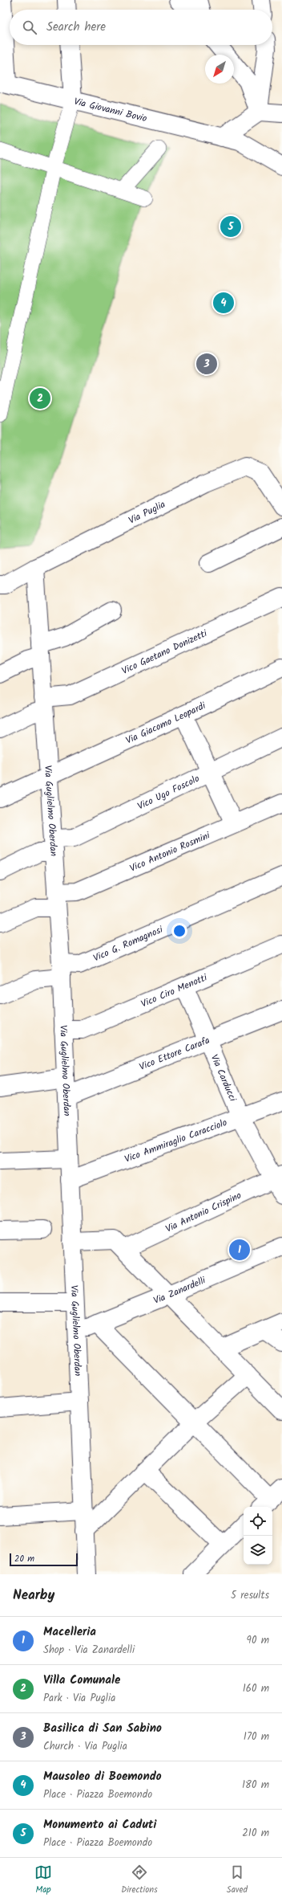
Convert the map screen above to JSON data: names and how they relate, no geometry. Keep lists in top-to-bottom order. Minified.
{"streets":{"street":["Via Giovanni Bovio","Via Puglia","Vico Gaetano Donizetti","Via Giacomo Leopardi","Vico Ugo Foscolo","Via Guglielmo Oberdan","Vico Antonio Rosmini","Vico G. Romagnosi","Vico Ciro Menotti","Vico Ettore Carafa","Via Carducci","Vico Ammiraglio Caracciolo","Via Antonio Crispino","Via Zanardelli"]},"crossings":[["Via Puglia","Via Guglielmo Oberdan"],["Vico Gaetano Donizetti","Via Guglielmo Oberdan"],["Via Giacomo Leopardi","Via Guglielmo Oberdan"],["Vico Ugo Foscolo","Via Guglielmo Oberdan"],["Via Guglielmo Oberdan","Vico Antonio Rosmini"],["Via Guglielmo Oberdan","Vico G. Romagnosi"],["Via Guglielmo Oberdan","Vico Ciro Menotti"],["Via Guglielmo Oberdan","Vico Ettore Carafa"],["Via Guglielmo Oberdan","Vico Ammiraglio Caracciolo"],["Via Guglielmo Oberdan","Via Zanardelli"],["Vico Ciro Menotti","Via Carducci"],["Vico Ettore Carafa","Via Carducci"],["Via Carducci","Vico Ammiraglio Caracciolo"],["Via Carducci","Via Antonio Crispino"]],"scale_bar":"20 m","north":"bottom left","page":{"search":"Search here","pins":["5","4","3","2","1"],"scale":"20 m","heading":["Nearby","5 results"],"list":[{"mark":"1","name":"Macelleria","note":"Shop · Via Zanardelli","value":"90 m"},{"mark":"2","name":"Villa Comunale","note":"Park · Via Puglia","value":"160 m"},{"mark":"3","name":"Basilica di San Sabino","note":"Church · Via Puglia","value":"170 m"},{"mark":"4","name":"Mausoleo di Boemondo","note":"Place · Piazza Boemondo","value":"180 m"},{"mark":"5","name":"Monumento ai Caduti","note":"Place · Piazza Boemondo","value":"210 m"}],"nav":["Map","Directions","Saved"]}}
